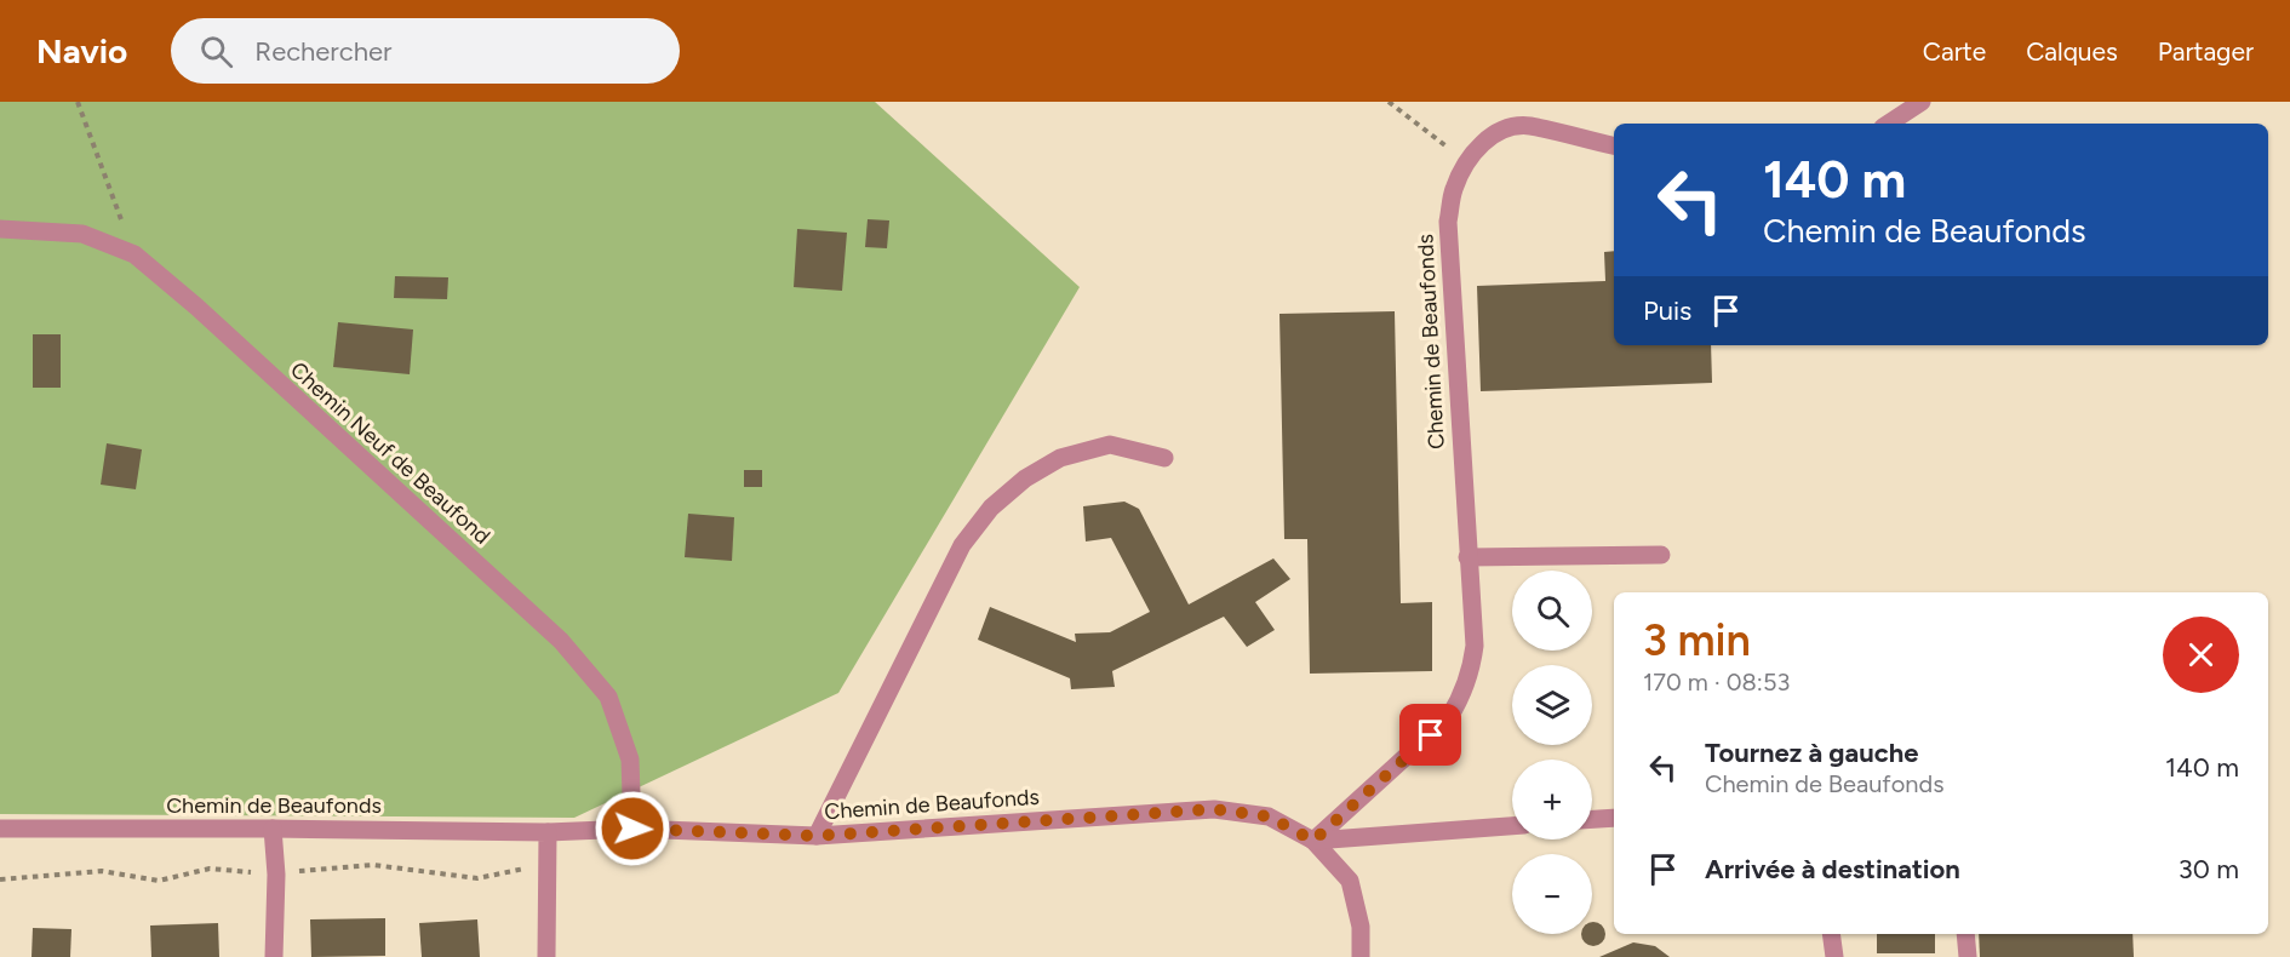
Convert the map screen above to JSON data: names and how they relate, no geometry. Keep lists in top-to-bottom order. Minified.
{"streets":{"street":["Chemin de Beaufonds","Chemin Neuf de Beaufond"]},"crossings":[["Chemin de Beaufonds","Chemin Neuf de Beaufond"]],"page":{"header":"Navio","search":"Rechercher","nav":["Carte","Calques","Partager"],"turn":["140 m","Chemin de Beaufonds"],"then":"Puis","map_buttons":["+","−"],"heading":["3 min","170 m · 08:53"],"list":[{"name":"Tournez à gauche","note":"Chemin de Beaufonds","value":"140 m"},{"name":"Arrivée à destination","value":"30 m"}]}}
